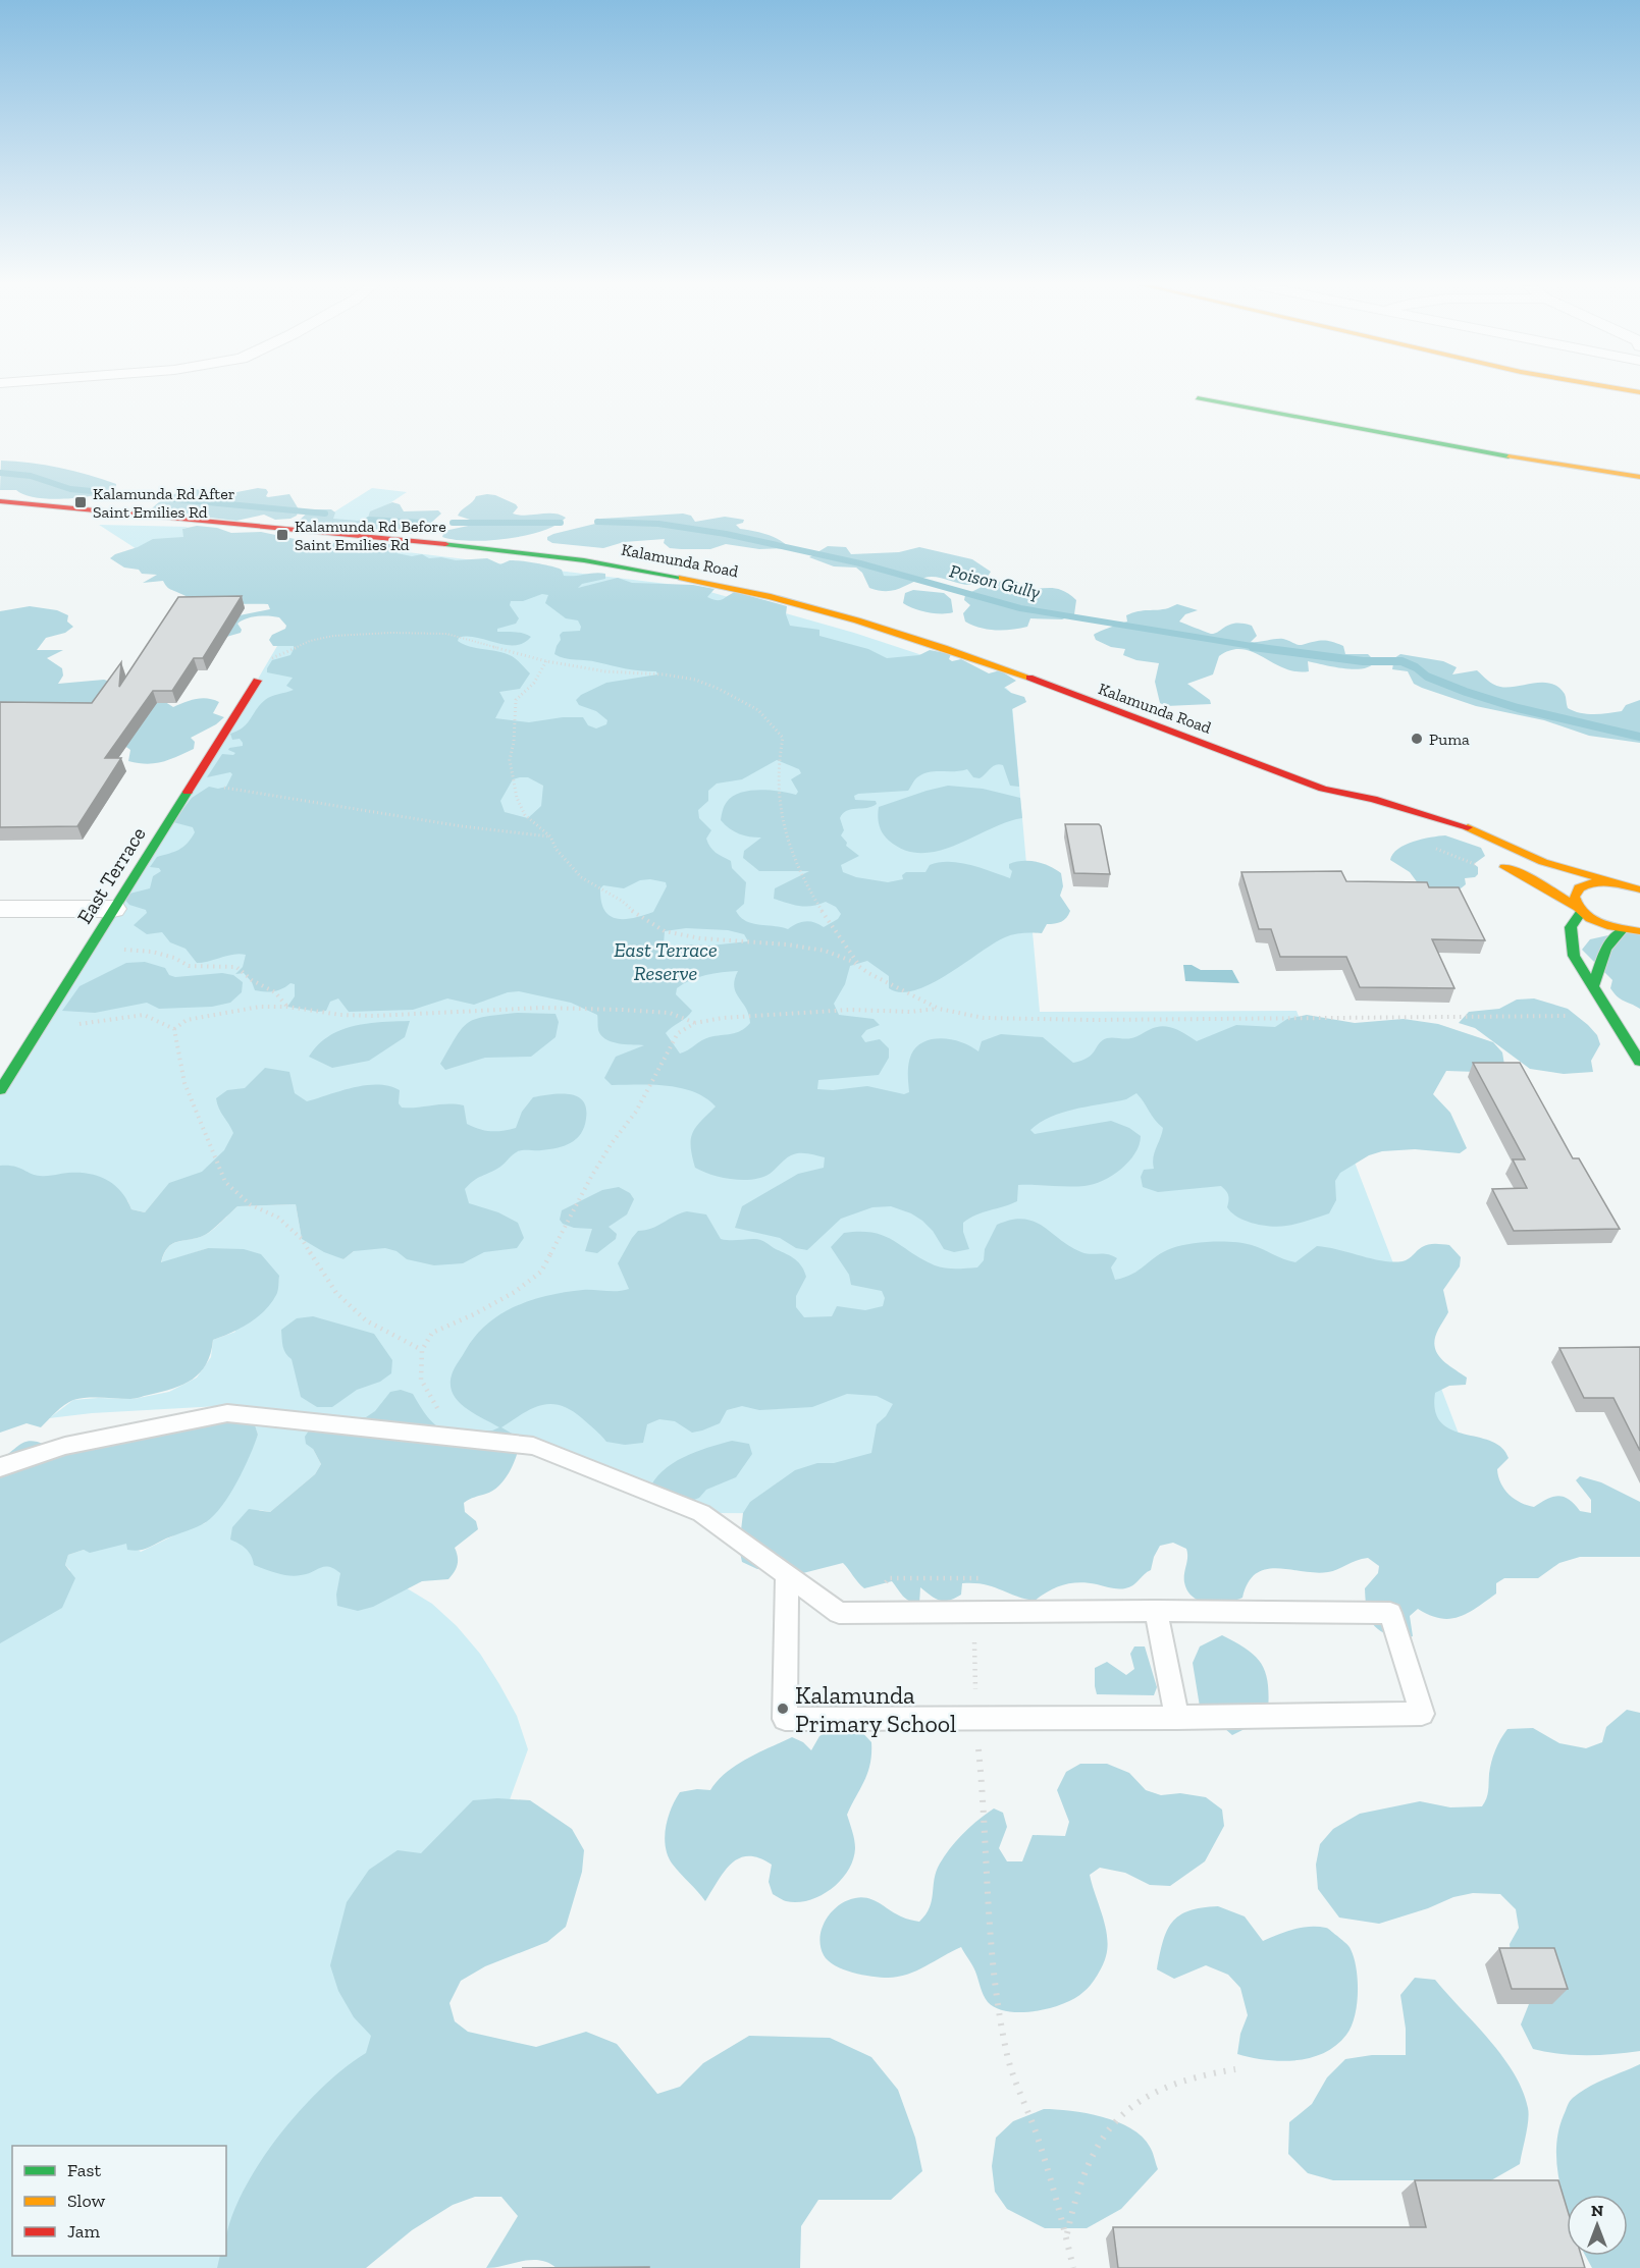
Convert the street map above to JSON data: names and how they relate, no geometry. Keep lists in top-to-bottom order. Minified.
{"streets":{"street":["Kalamunda Road","East Terrace"]},"water":["Poison Gully"],"parks":["East Terrace Reserve"],"places":{"transit":["Kalamunda Rd After Saint Emilies Rd","Kalamunda Rd Before Saint Emilies Rd"],"other":["Puma","Kalamunda Primary School"]},"legend":["Fast","Slow","Jam"],"north":"top"}
